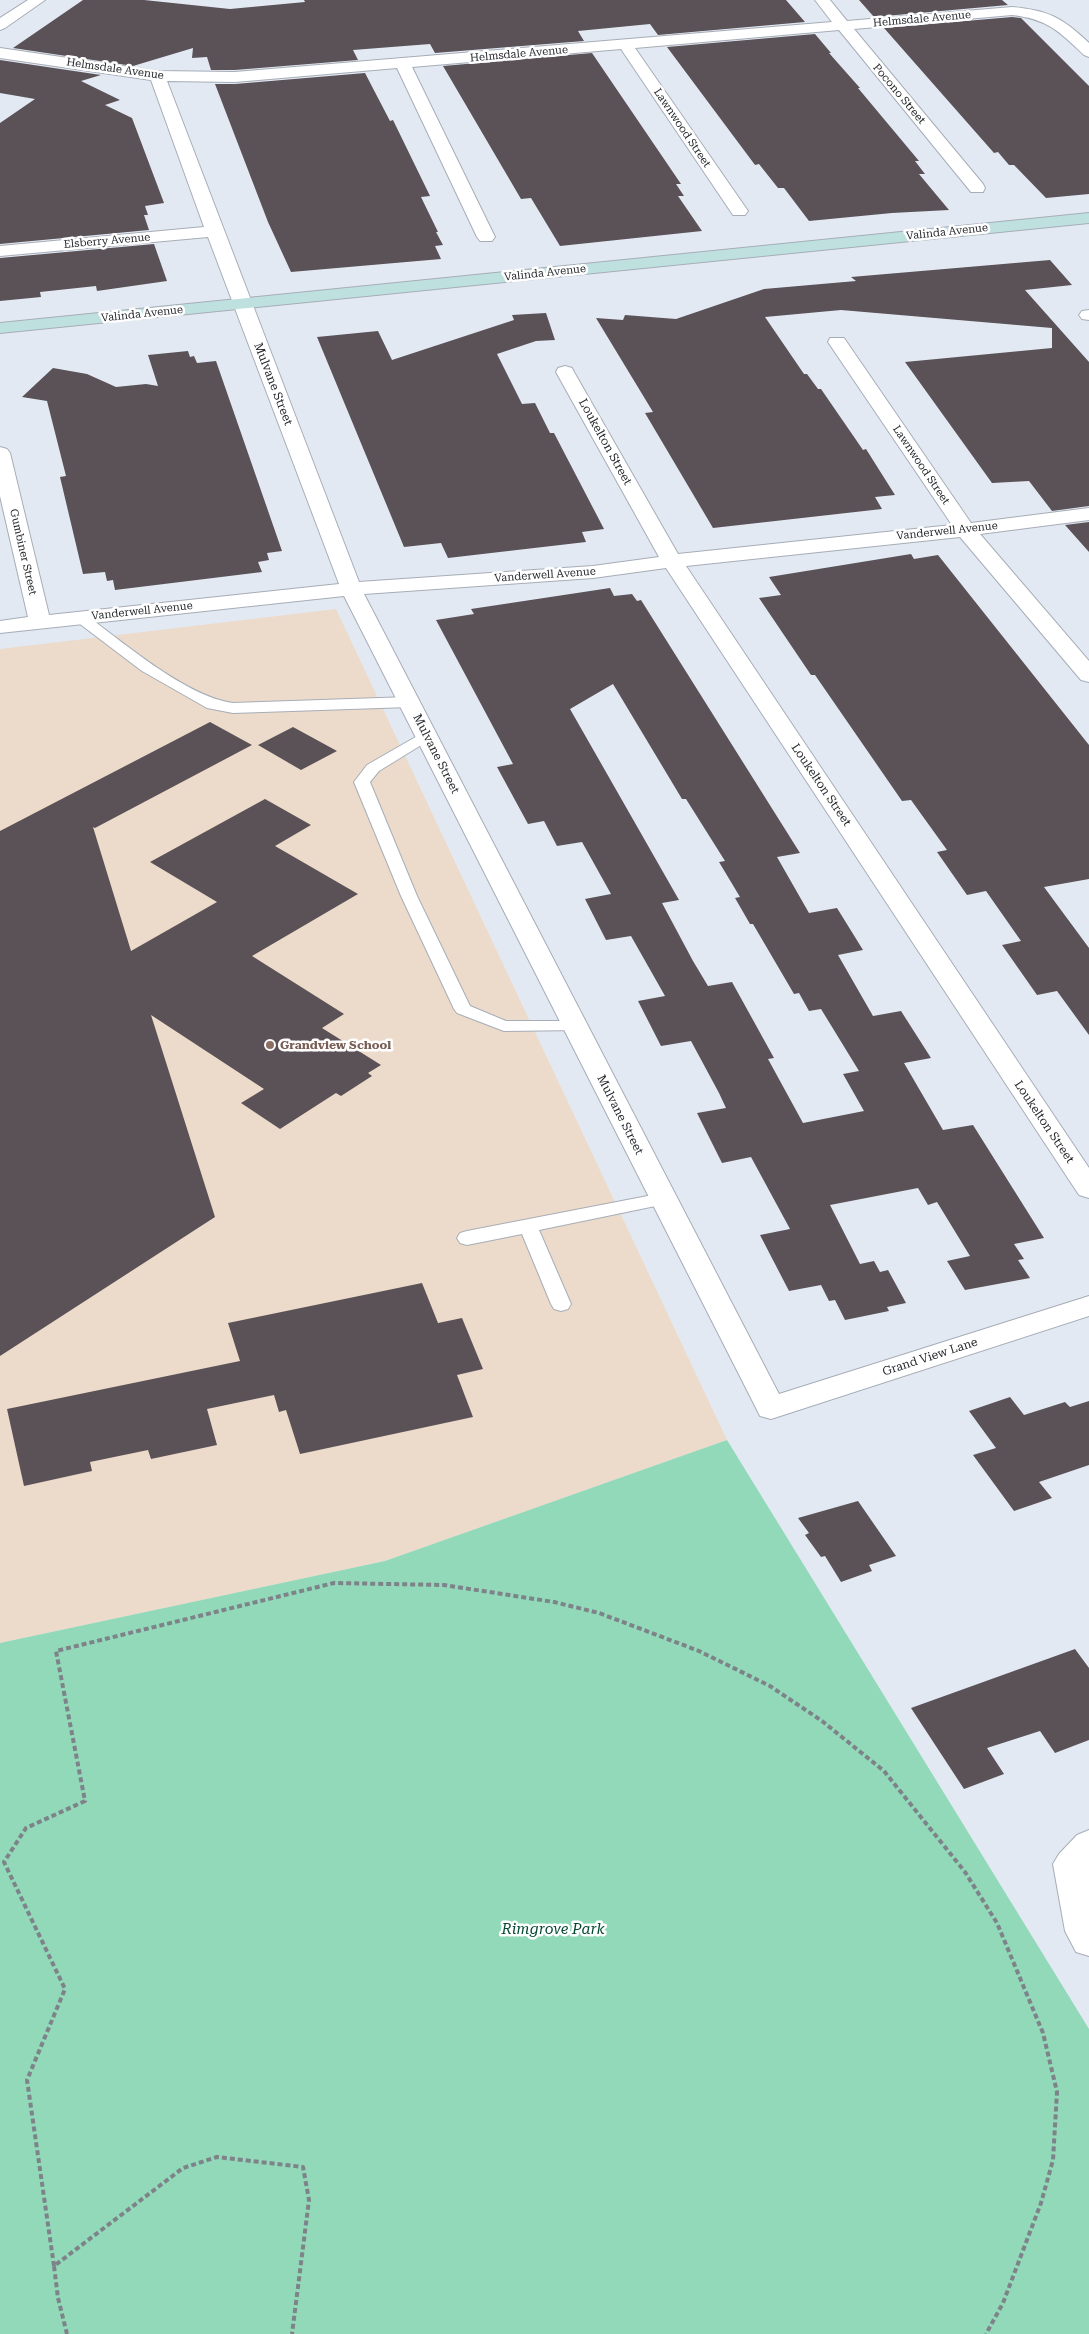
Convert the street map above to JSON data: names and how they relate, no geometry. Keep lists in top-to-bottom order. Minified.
{"streets":{"main road":["Valinda Avenue"],"street":["Helmsdale Avenue","Pocono Street","Lawnwood Street","Elsberry Avenue","Mulvane Street","Loukelton Street","Vanderwell Avenue","Gumbiner Street","Grand View Lane"]},"crossings":[["Helmsdale Avenue","Pocono Street"],["Helmsdale Avenue","Lawnwood Street"],["Helmsdale Avenue","Mulvane Street"],["Lawnwood Street","Vanderwell Avenue"],["Valinda Avenue","Mulvane Street"],["Elsberry Avenue","Mulvane Street"],["Mulvane Street","Vanderwell Avenue"],["Mulvane Street","Grand View Lane"],["Loukelton Street","Vanderwell Avenue"],["Vanderwell Avenue","Gumbiner Street"]],"parks":["Rimgrove Park"],"places":["Grandview School"]}
